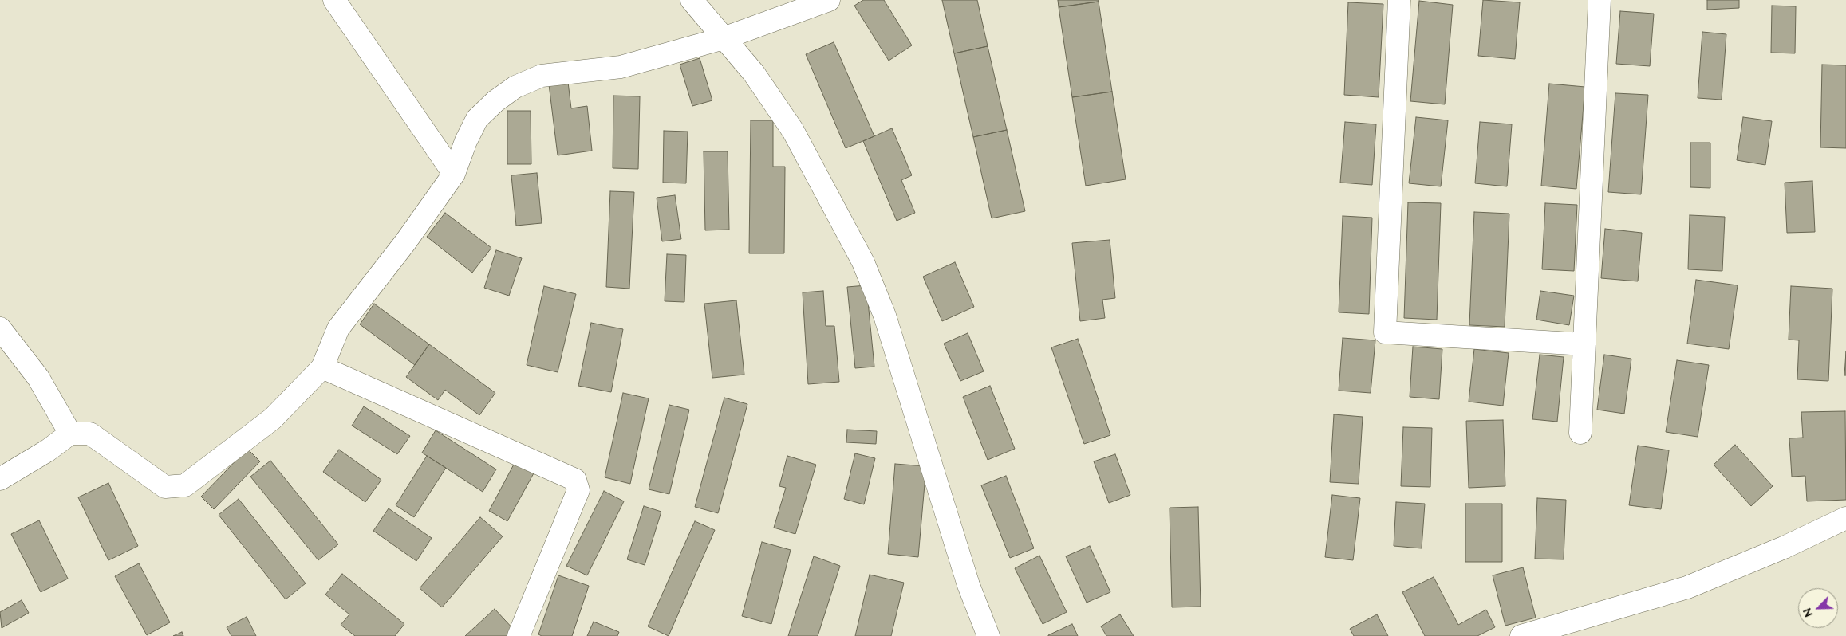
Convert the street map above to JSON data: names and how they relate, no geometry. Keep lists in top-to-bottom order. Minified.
{"north":"bottom left"}
